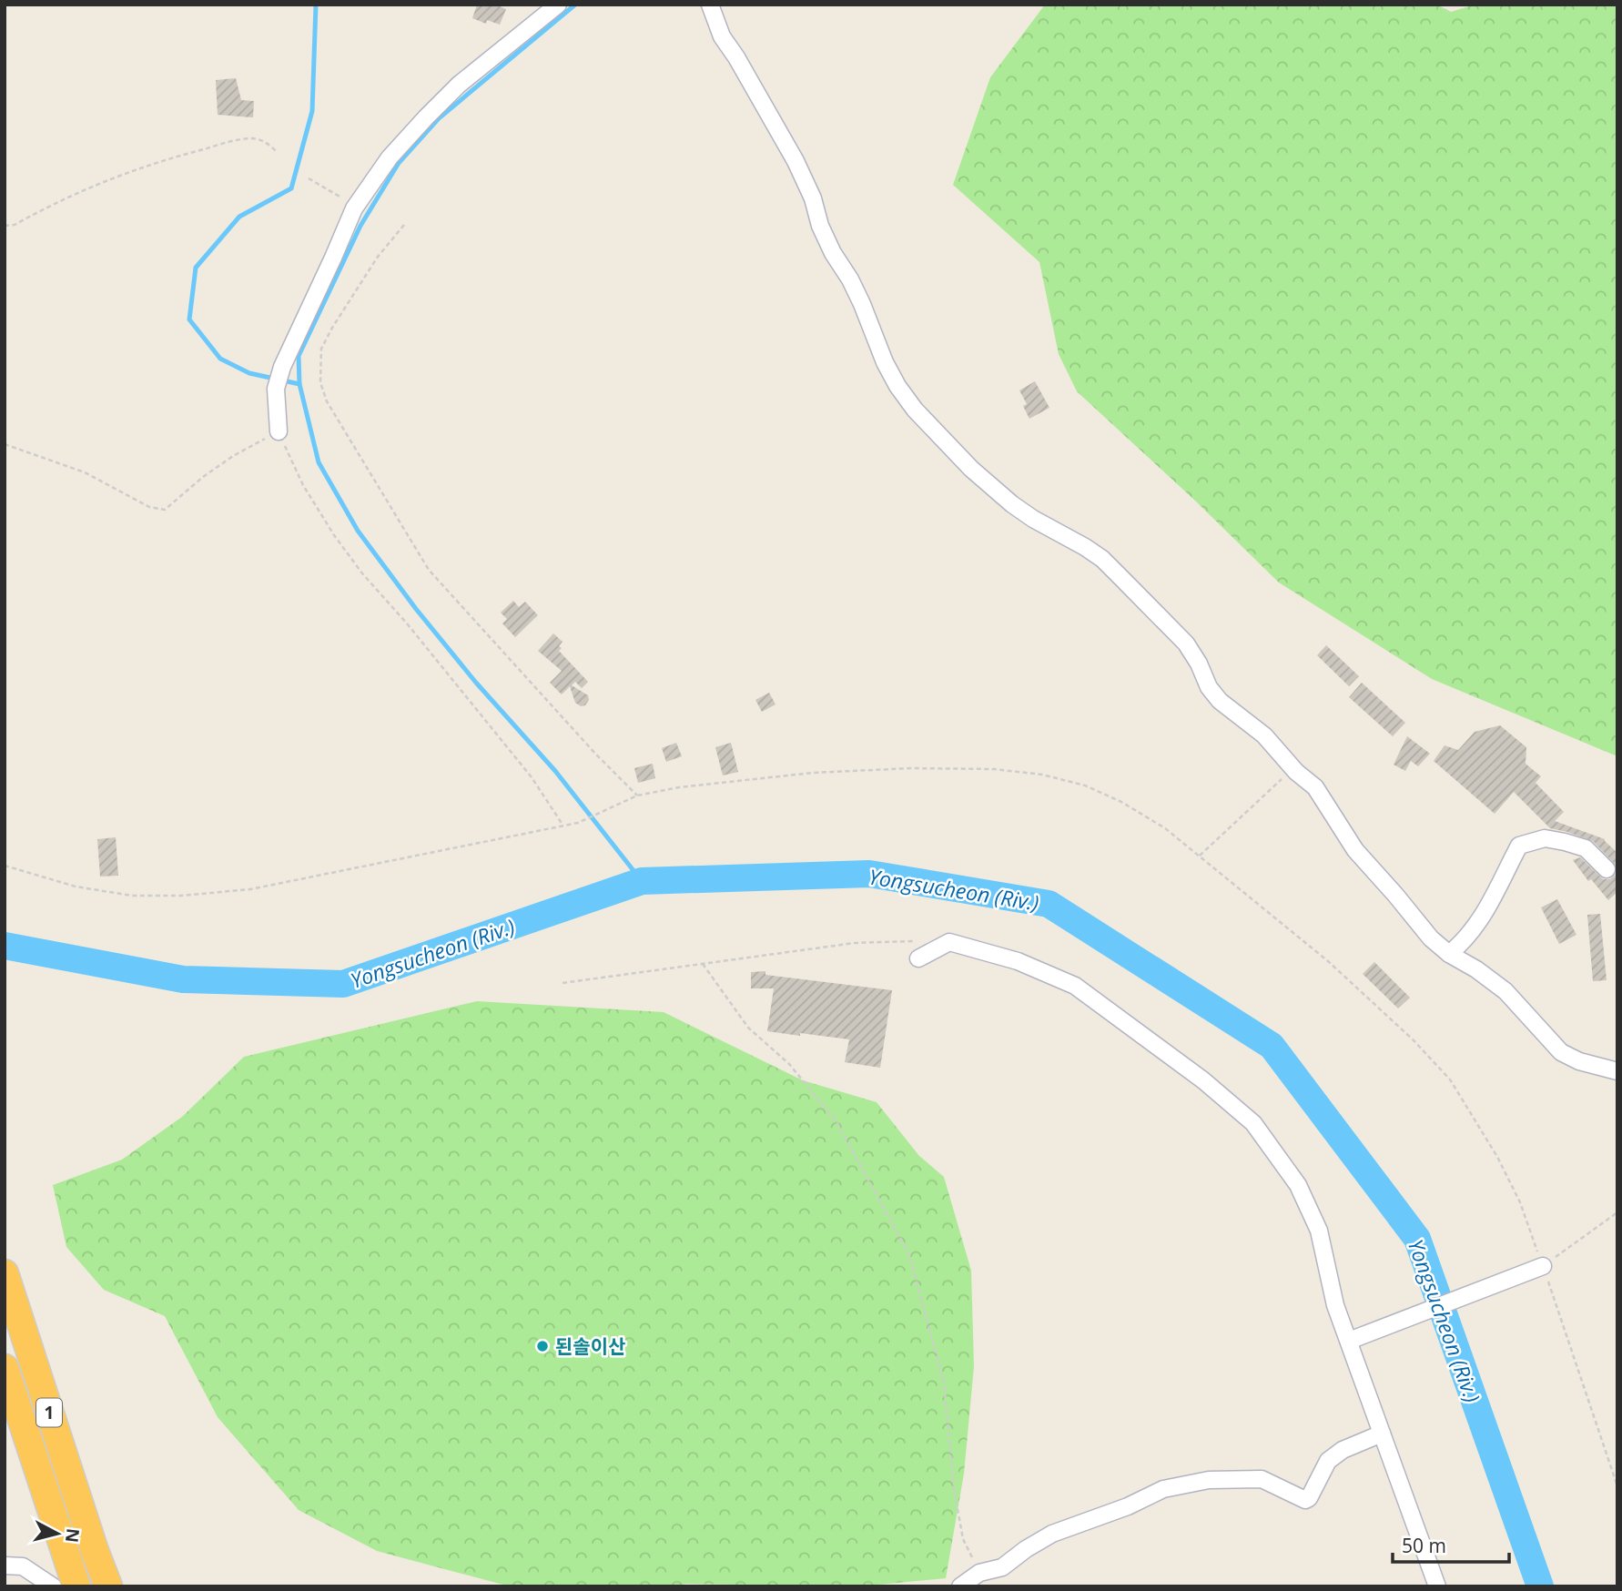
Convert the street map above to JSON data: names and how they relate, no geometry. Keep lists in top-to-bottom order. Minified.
{"streets":{"highway":["1"]},"water":["Yongsucheon (Riv.)"],"places":["된솔이산"],"scale_bar":"50 m","north":"right"}
